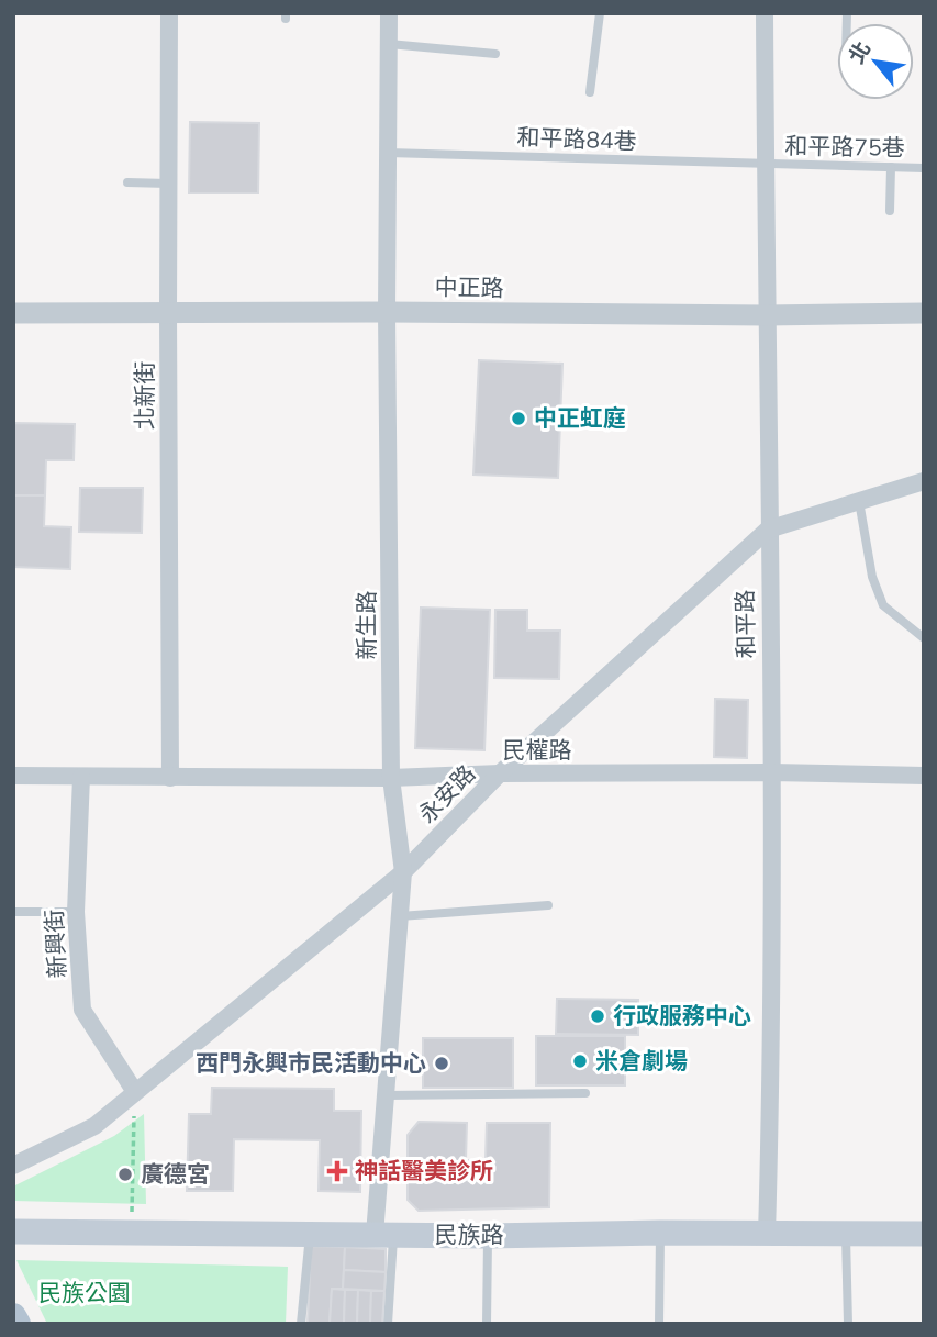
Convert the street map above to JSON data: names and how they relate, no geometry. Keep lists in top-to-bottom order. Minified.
{"streets":{"main road":["民族路"],"street":["中正路","北新街","和平路","新生路","民權路","永安路","新興街"],"lane":["和平路84巷","和平路75巷"]},"crossings":[["和平路84巷","和平路75巷"],["和平路84巷","和平路"],["和平路84巷","新生路"],["和平路75巷","和平路"],["中正路","北新街"],["中正路","和平路"],["中正路","新生路"],["北新街","民權路"],["和平路","民權路"],["和平路","永安路"],["和平路","民族路"],["新生路","民權路"],["新生路","永安路"],["新生路","民族路"],["民權路","永安路"],["民權路","新興街"],["永安路","新興街"]],"parks":["民族公園"],"places":{"other":["中正虹庭","行政服務中心","米倉劇場","西門永興市民活動中心","廣德宮"],"health":["神話醫美診所"]},"north":"top left"}
